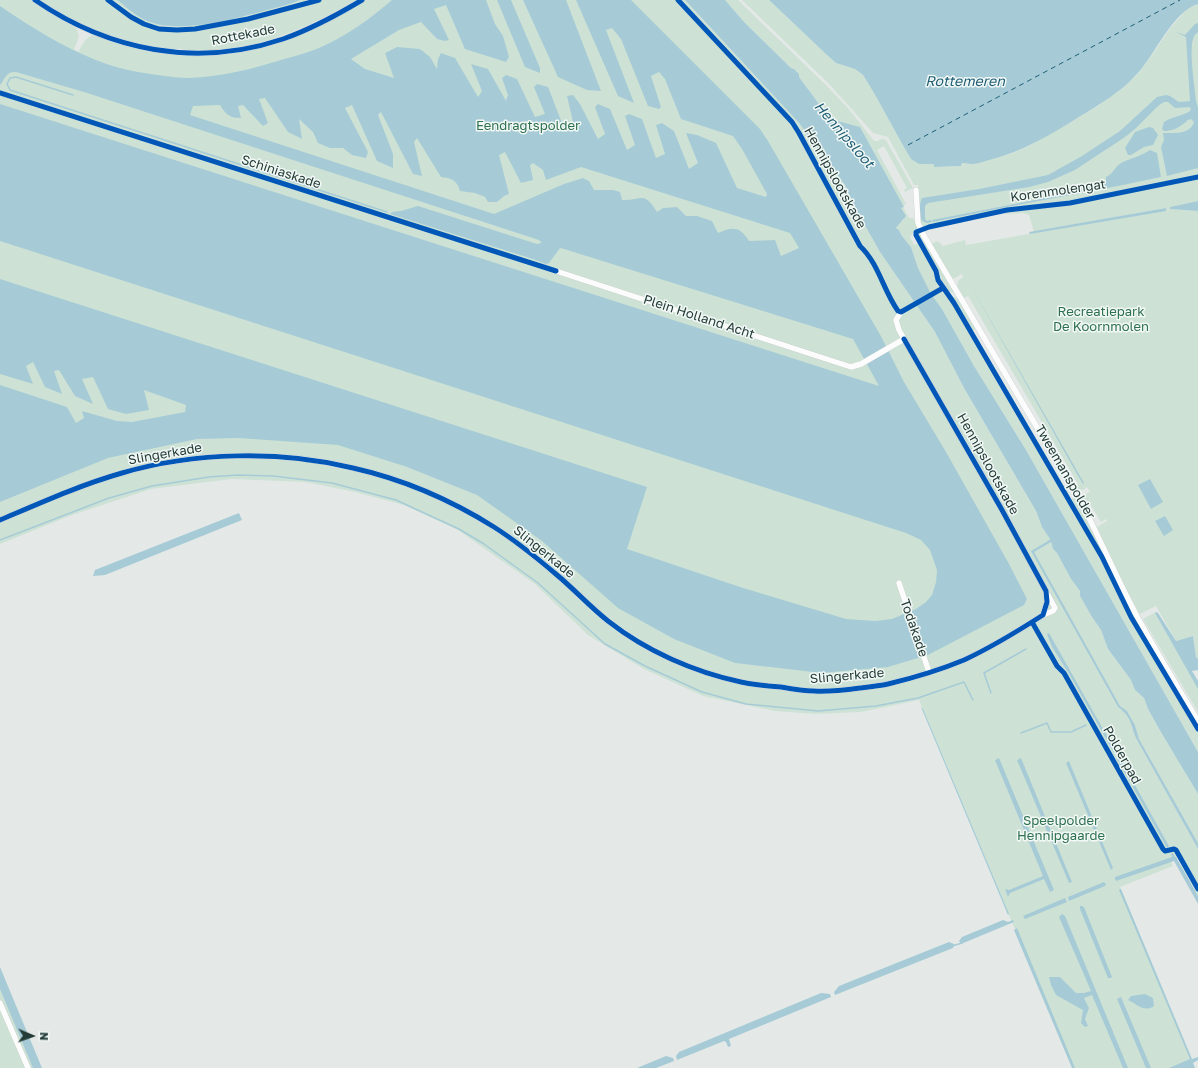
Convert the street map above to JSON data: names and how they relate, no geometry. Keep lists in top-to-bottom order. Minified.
{"streets":{"street":["Rottekade","Hennipslootskade","Plein Holland Acht","Slingerkade","Tweemanspolder","Todakade"],"cycle path":["Schiniaskade","Korenmolengat","Polderpad"]},"crossings":[["Hennipslootskade","Plein Holland Acht"],["Hennipslootskade","Slingerkade"],["Slingerkade","Todakade"]],"water":["Rottemeren","Hennipsloot"],"parks":["Eendragtspolder","Recreatiepark De Koornmolen","Speelpolder Hennipgaarde"],"north":"right"}
